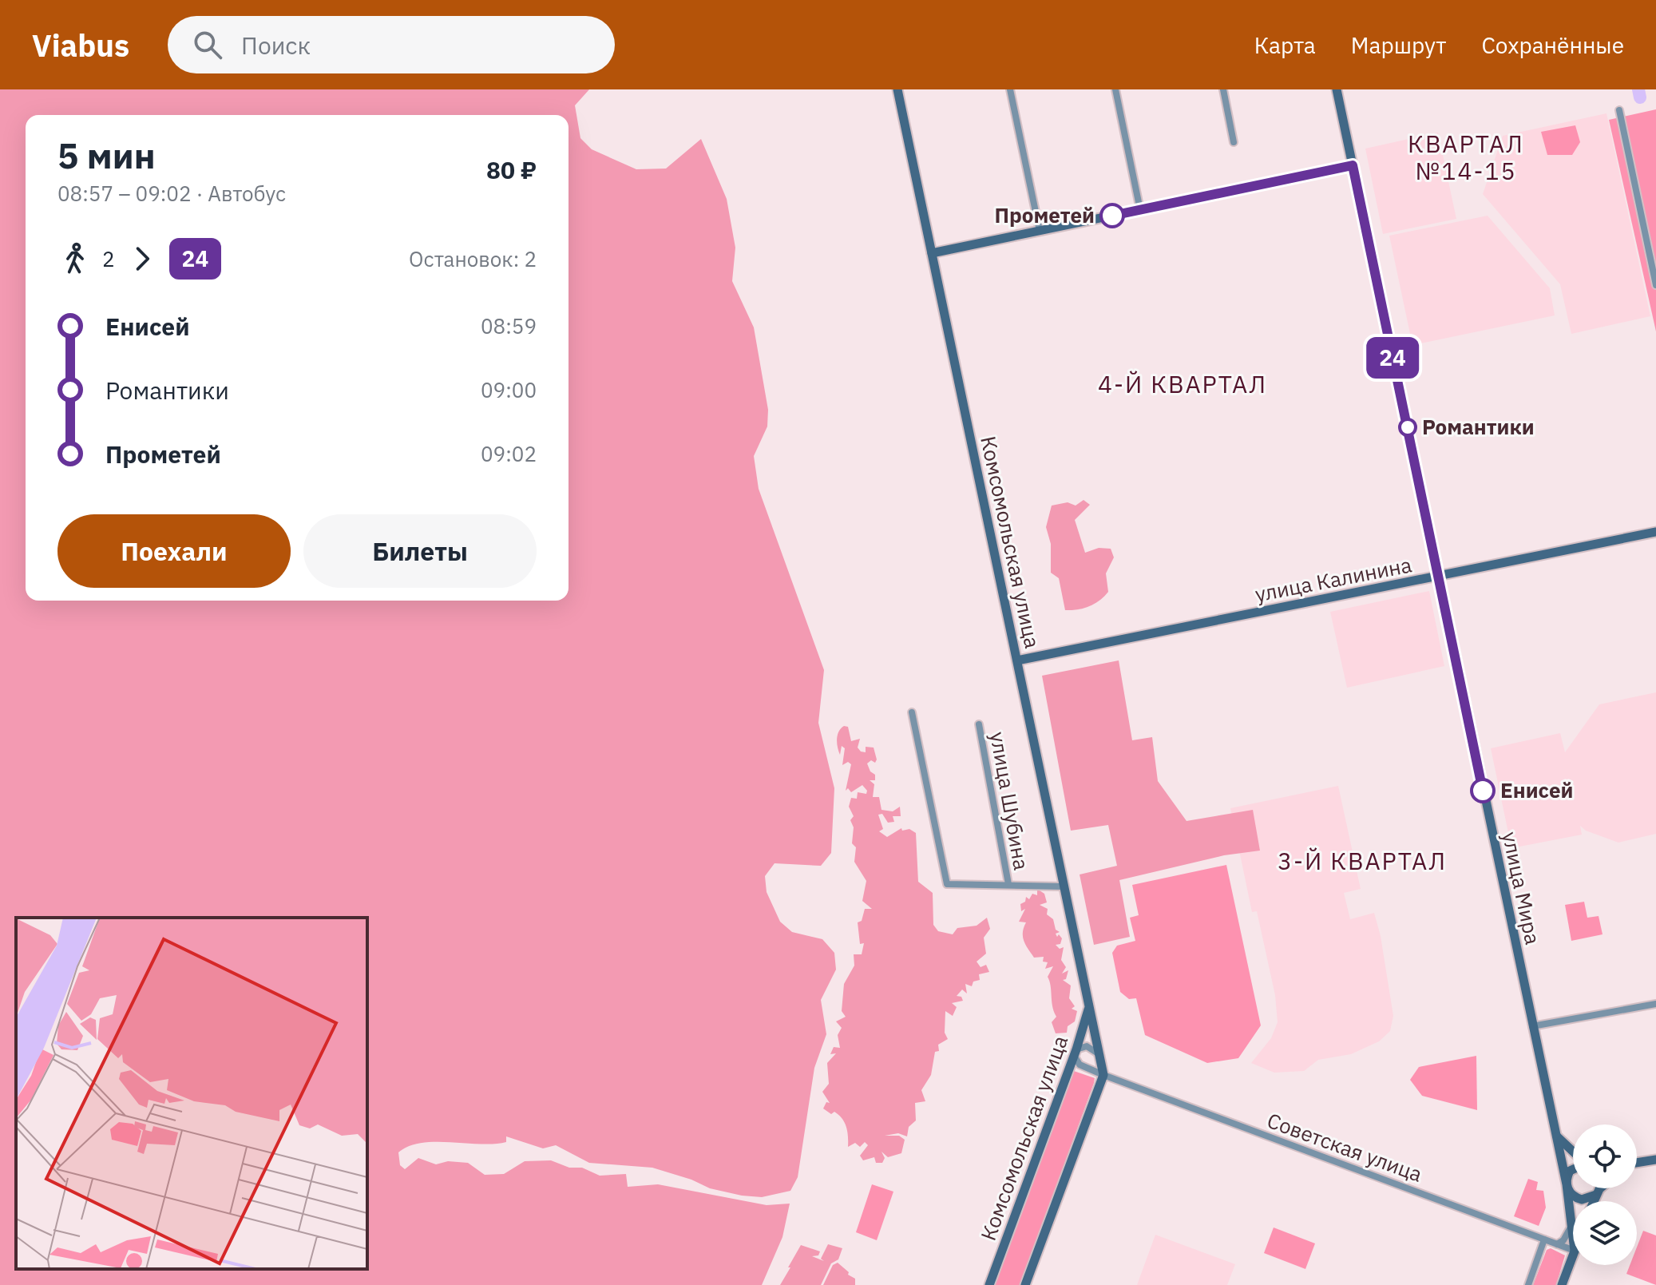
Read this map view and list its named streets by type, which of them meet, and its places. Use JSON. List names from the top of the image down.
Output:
{
  "streets": {
    "street": [
      "Комсомольская улица",
      "улица Калинина",
      "улица Шубина",
      "улица Мира",
      "Советская улица"
    ]
  },
  "crossings": [
    ["Комсомольская улица", "улица Калинина"],
    ["Комсомольская улица", "Советская улица"],
    ["улица Калинина", "улица Мира"]
  ],
  "districts": ["КВАРТАЛ №14-15", "4-Й КВАРТАЛ", "3-Й КВАРТАЛ"],
  "places": ["Прометей", "Романтики", "Енисей"],
  "lines": ["bus line 24"],
  "page": {
    "header": "Viabus",
    "search": "Поиск",
    "nav": ["Карта", "Маршрут", "Сохранённые"],
    "on_map": "24",
    "heading": ["5 мин", "08:57 – 09:02 · Автобус", "80 ₽"],
    "legs": ["2", "24", "Остановок: 2"],
    "list": [
      {
        "name": "Енисей",
        "value": "08:59"
      },
      {
        "name": "Романтики",
        "value": "09:00"
      },
      {
        "name": "Прометей",
        "value": "09:02"
      }
    ],
    "buttons": ["Поехали", "Билеты"]
  }
}
